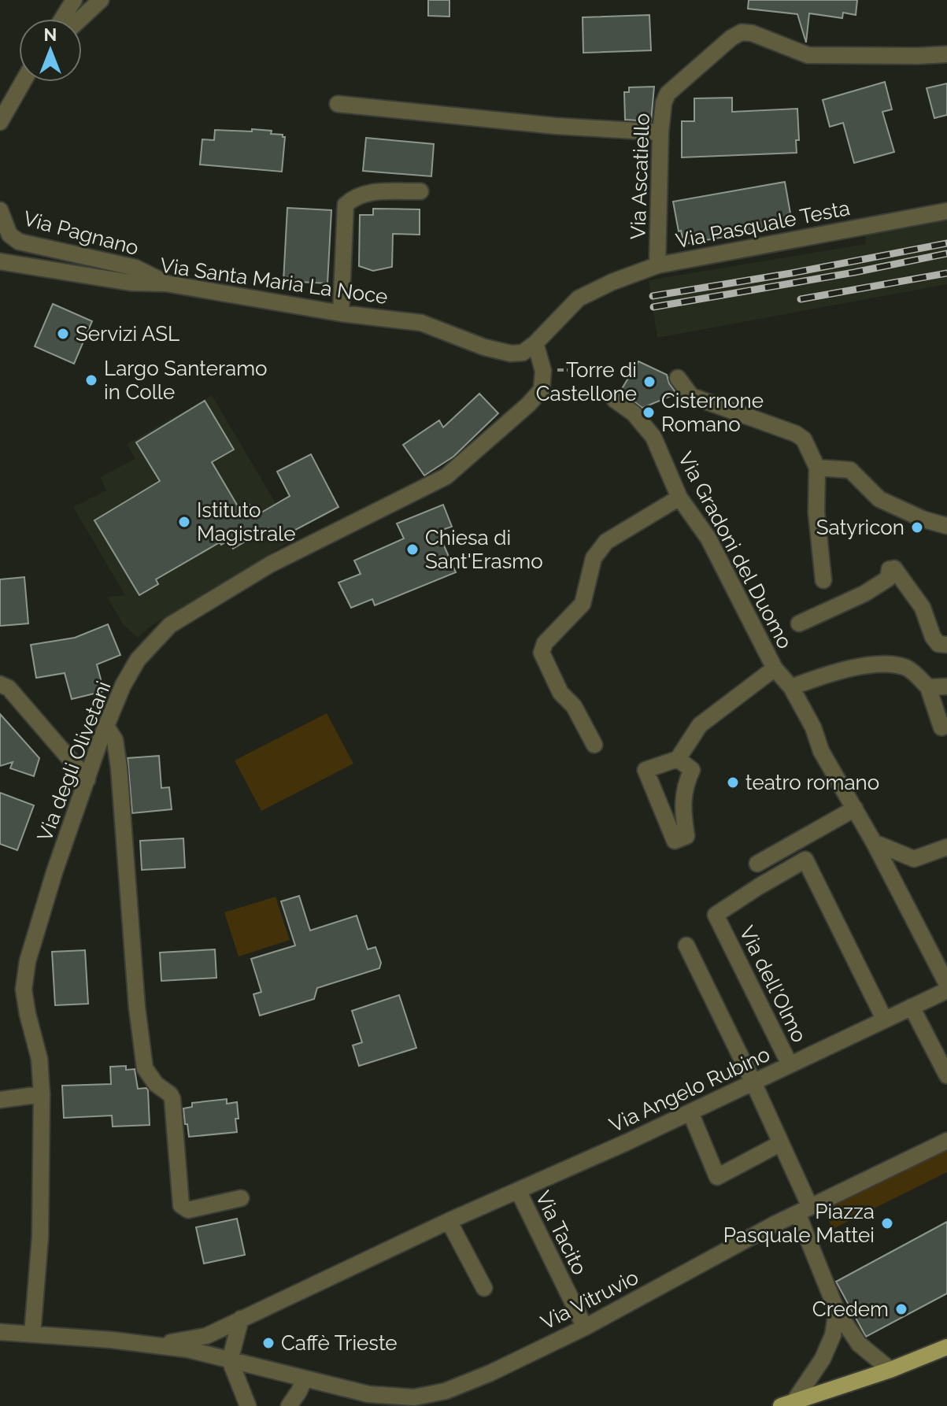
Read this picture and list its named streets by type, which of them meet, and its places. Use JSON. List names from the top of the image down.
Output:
{
  "streets": {
    "street": [
      "Via Ascatiello",
      "Via Pasquale Testa",
      "Via Pagnano",
      "Via Santa Maria La Noce",
      "Via Gradoni del Duomo",
      "Via degli Olivetani",
      "Via dell'Olmo",
      "Via Angelo Rubino",
      "Via Tacito",
      "Via Vitruvio"
    ]
  },
  "crossings": [
    ["Via Ascatiello", "Via Pasquale Testa"],
    ["Via Pasquale Testa", "Via Santa Maria La Noce"],
    ["Via Pasquale Testa", "Via degli Olivetani"],
    ["Via Pagnano", "Via Santa Maria La Noce"],
    ["Via Santa Maria La Noce", "Via degli Olivetani"],
    ["Via dell'Olmo", "Via Angelo Rubino"],
    ["Via Angelo Rubino", "Via Tacito"],
    ["Via Angelo Rubino", "Via Vitruvio"],
    ["Via Tacito", "Via Vitruvio"]
  ],
  "places": [
    "Servizi ASL",
    "Largo Santeramo in Colle",
    "Torre di Castellone",
    "Cisternone Romano",
    "Istituto Magistrale",
    "Satyricon",
    "Chiesa di Sant'Erasmo",
    "teatro romano",
    "Piazza Pasquale Mattei",
    "Credem",
    "Caffè Trieste"
  ],
  "north": "top"
}
